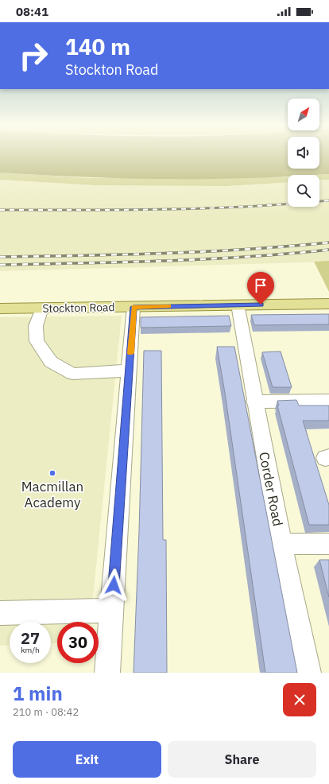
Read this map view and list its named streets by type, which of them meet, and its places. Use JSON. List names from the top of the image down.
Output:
{
  "streets": {
    "main road": ["Stockton Road"],
    "street": ["Corder Road"]
  },
  "crossings": [
    ["Stockton Road", "Corder Road"]
  ],
  "places": ["Macmillan Academy"],
  "north": "top right",
  "page": {
    "status": "08:41",
    "turn": ["140 m", "Stockton Road"],
    "speed": "27 km/h",
    "limit": "30",
    "heading": ["1 min", "210 m · 08:42"],
    "buttons": ["Exit", "Share"]
  }
}
